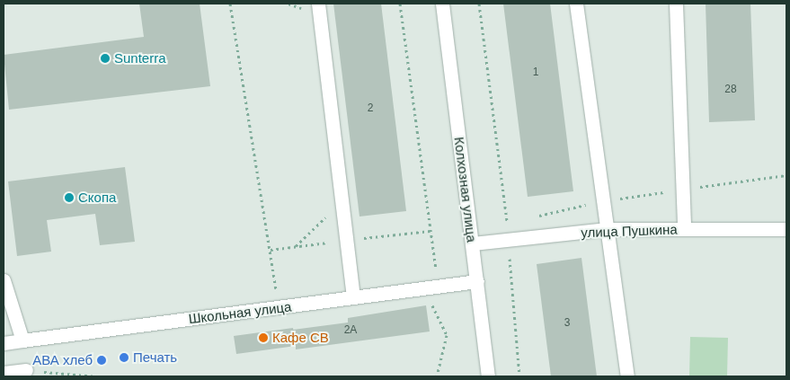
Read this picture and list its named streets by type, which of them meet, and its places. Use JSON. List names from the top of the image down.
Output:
{
  "streets": {
    "street": ["Колхозная улица", "улица Пушкина", "Школьная улица"]
  },
  "crossings": [
    ["Колхозная улица", "улица Пушкина"],
    ["Колхозная улица", "Школьная улица"]
  ],
  "places": [
    "Sunterra",
    "Скопа",
    "Кафе СВ",
    "Печать",
    "АВА хлеб"
  ],
  "house_numbers": [
    "1",
    "28",
    "2",
    "3",
    "2А"
  ]
}
